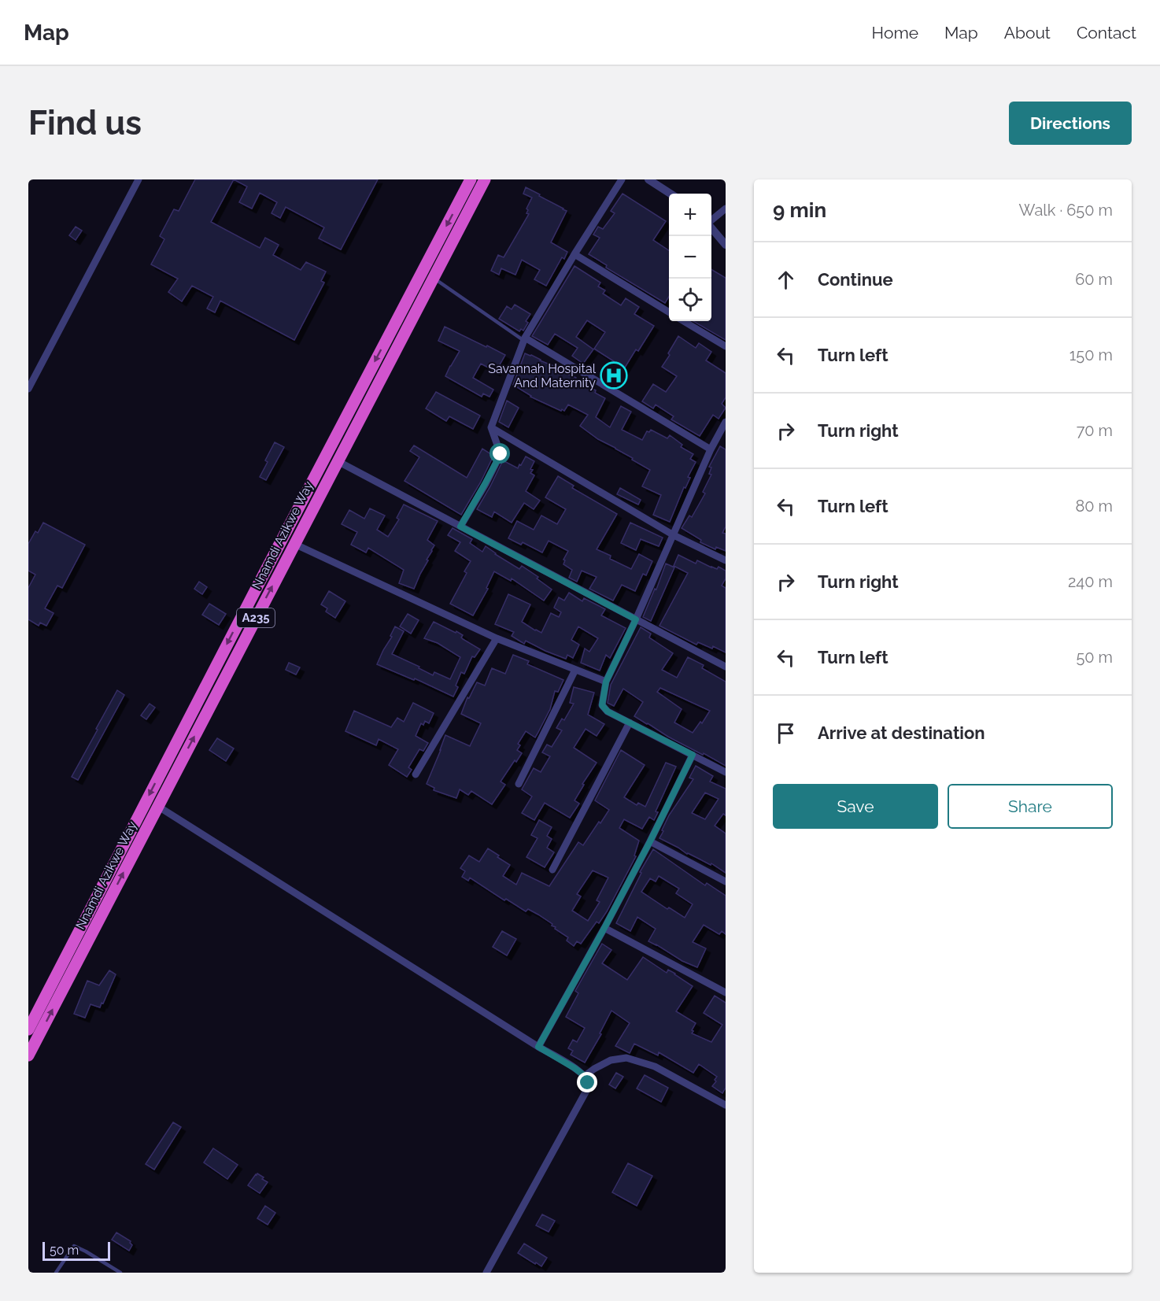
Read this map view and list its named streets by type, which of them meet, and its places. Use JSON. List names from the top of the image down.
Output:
{
  "streets": {
    "highway": ["Nnamdi Azikwe Way", "A235"]
  },
  "places": {
    "hospital": ["Savannah Hospital And Maternity"]
  },
  "scale_bar": "50 m",
  "page": {
    "header": "Map",
    "nav": [
      "Home",
      "Map",
      "About",
      "Contact"
    ],
    "buttons": [
      "Directions",
      ["Save", "Share"]
    ],
    "title": "Find us",
    "heading": ["9 min", "Walk · 650 m"],
    "map_buttons": ["+", "−"],
    "list": [
      ["Continue", "60 m"],
      ["Turn left", "150 m"],
      ["Turn right", "70 m"],
      ["Turn left", "80 m"],
      ["Turn right", "240 m"],
      ["Turn left", "50 m"],
      "Arrive at destination"
    ],
    "scale": "50 m"
  }
}
